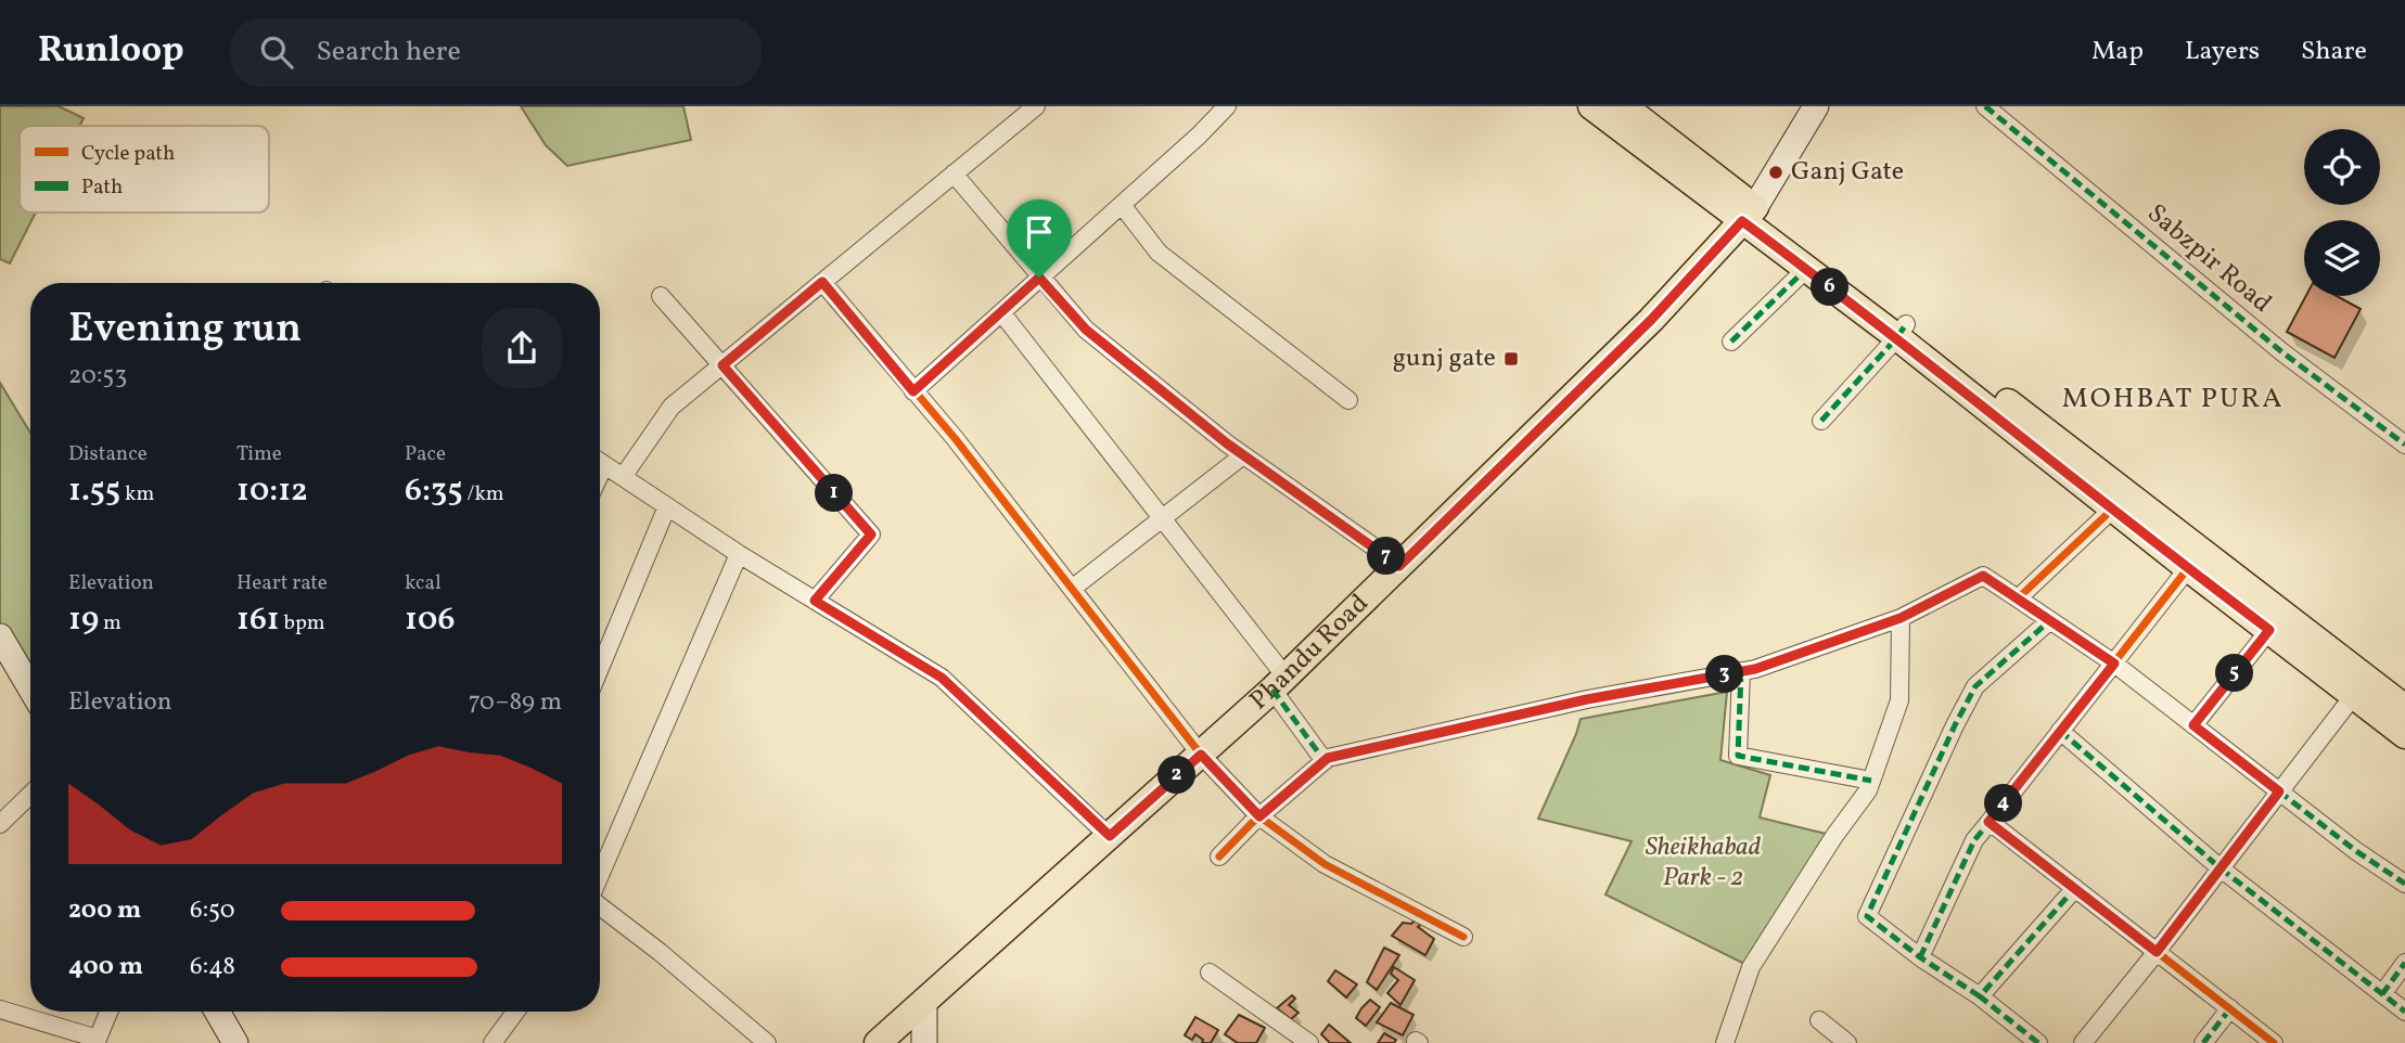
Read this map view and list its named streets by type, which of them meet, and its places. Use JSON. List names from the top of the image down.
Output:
{
  "streets": {
    "main road": ["Phandu Road"],
    "street": ["Sabzpir Road"]
  },
  "districts": ["MOHBAT PURA"],
  "parks": ["Sheikhabad Park - 2"],
  "places": {
    "other": ["Ganj Gate"],
    "transit": ["gunj gate"]
  },
  "legend": ["Cycle path", "Path"],
  "page": {
    "header": "Runloop",
    "search": "Search here",
    "nav": ["Map", "Layers", "Share"],
    "pins": [
      "6",
      "1",
      "7",
      "5",
      "3",
      "2",
      "4"
    ],
    "heading": ["Evening run", "20:53"],
    "stats": [
      ["Distance", "1.55 km"],
      ["Time", "10:12"],
      ["Pace", "6:35 /km"],
      ["Elevation", "19 m"],
      ["Heart rate", "161 bpm"],
      ["kcal", "106"]
    ],
    "chart": ["Elevation", "70–89 m"],
    "list": [
      {
        "name": "200 m",
        "note": "6:50"
      },
      {
        "name": "400 m",
        "note": "6:48"
      }
    ]
  }
}
